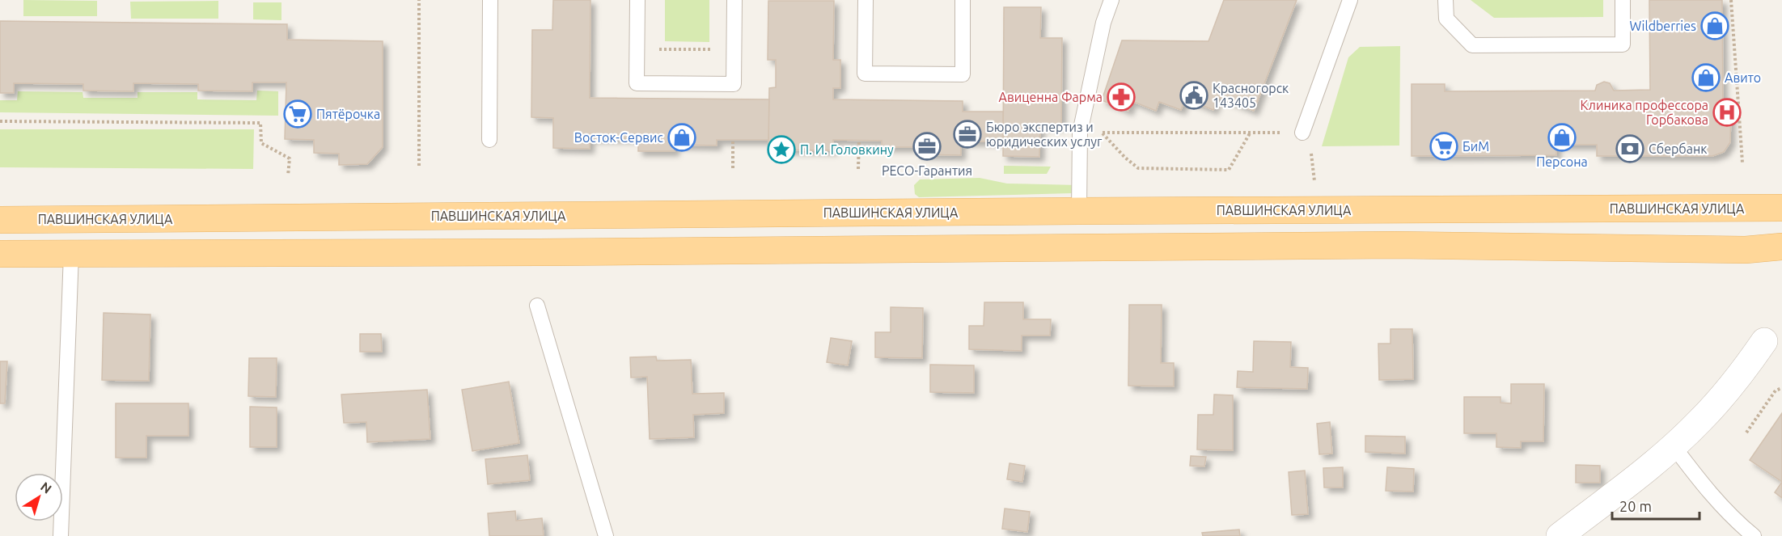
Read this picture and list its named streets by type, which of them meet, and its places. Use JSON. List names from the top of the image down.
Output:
{
  "streets": {
    "main road": ["ПАВШИНСКАЯ УЛИЦА"]
  },
  "places": {
    "shop": [
      "Wildberries",
      "Авито",
      "Восток-Сервис",
      "Персона"
    ],
    "public building": ["Красногорск 143405"],
    "pharmacy": ["Авиценна Фарма"],
    "hospital": ["Клиника профессора Горбакова"],
    "supermarket": ["Пятёрочка", "БиМ"],
    "office": ["Бюро экспертиз и юридических услуг", "РЕСО-Гарантия"],
    "bank": ["Сбербанк"],
    "place": ["П. И. Головкину"]
  },
  "scale_bar": "20 m",
  "north": "top right"
}
